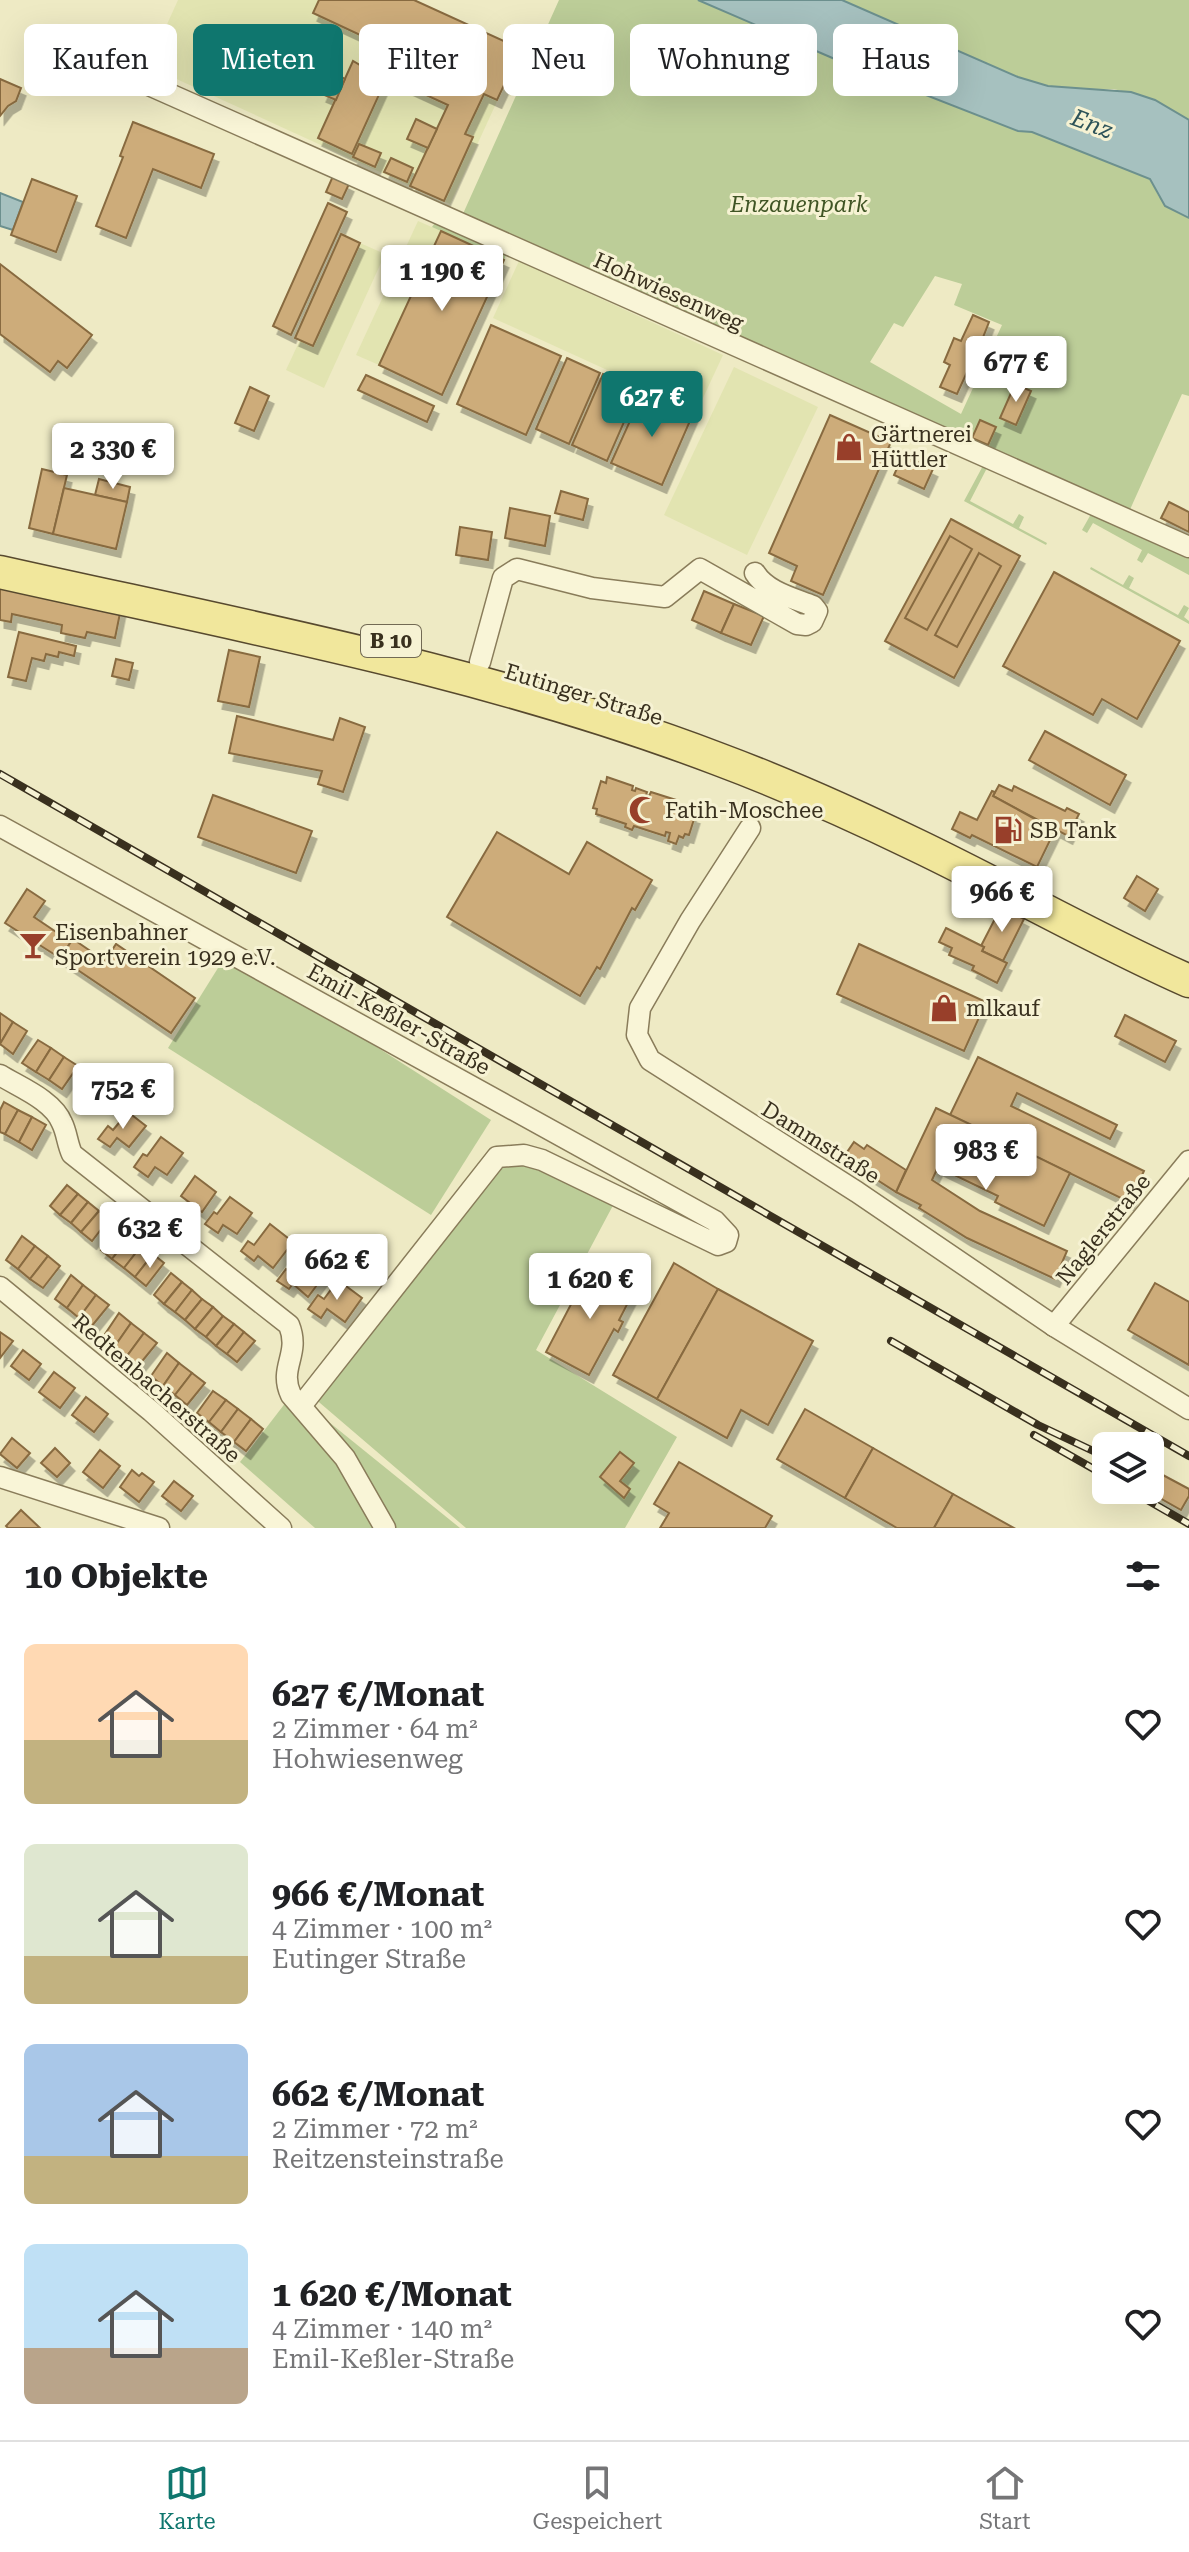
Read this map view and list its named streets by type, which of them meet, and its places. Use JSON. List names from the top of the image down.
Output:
{
  "streets": {
    "main road": ["B 10", "Eutinger Straße"],
    "street": [
      "Hohwiesenweg",
      "Emil-Keßler-Straße",
      "Dammstraße",
      "Naglerstraße",
      "Redtenbacherstraße"
    ]
  },
  "crossings": [
    ["Dammstraße", "Naglerstraße"]
  ],
  "water": ["Enz"],
  "parks": ["Enzauenpark"],
  "places": {
    "shop": ["Gärtnerei Hüttler", "mlkauf"],
    "mosque": ["Fatih-Moschee"],
    "fuel station": ["SB Tank"],
    "bar": ["Eisenbahner Sportverein 1929 e.V."]
  },
  "page": {
    "chip": [
      "Kaufen",
      "Mieten",
      "Filter",
      "Neu",
      "Wohnung",
      "Haus"
    ],
    "price": [
      "1 190 €",
      "677 €",
      "627 €",
      "2 330 €",
      "966 €",
      "752 €",
      "983 €",
      "632 €",
      "662 €",
      "1 620 €"
    ],
    "heading": "10 Objekte",
    "list": [
      {
        "name": "627 €/Monat",
        "note": "2 Zimmer · 64 m² · Hohwiesenweg"
      },
      {
        "name": "966 €/Monat",
        "note": "4 Zimmer · 100 m² · Eutinger Straße"
      },
      {
        "name": "662 €/Monat",
        "note": "2 Zimmer · 72 m² · Reitzensteinstraße"
      },
      {
        "name": "1 620 €/Monat",
        "note": "4 Zimmer · 140 m² · Emil-Keßler-Straße"
      }
    ],
    "tabs": ["Karte", "Gespeichert", "Start"]
  }
}
